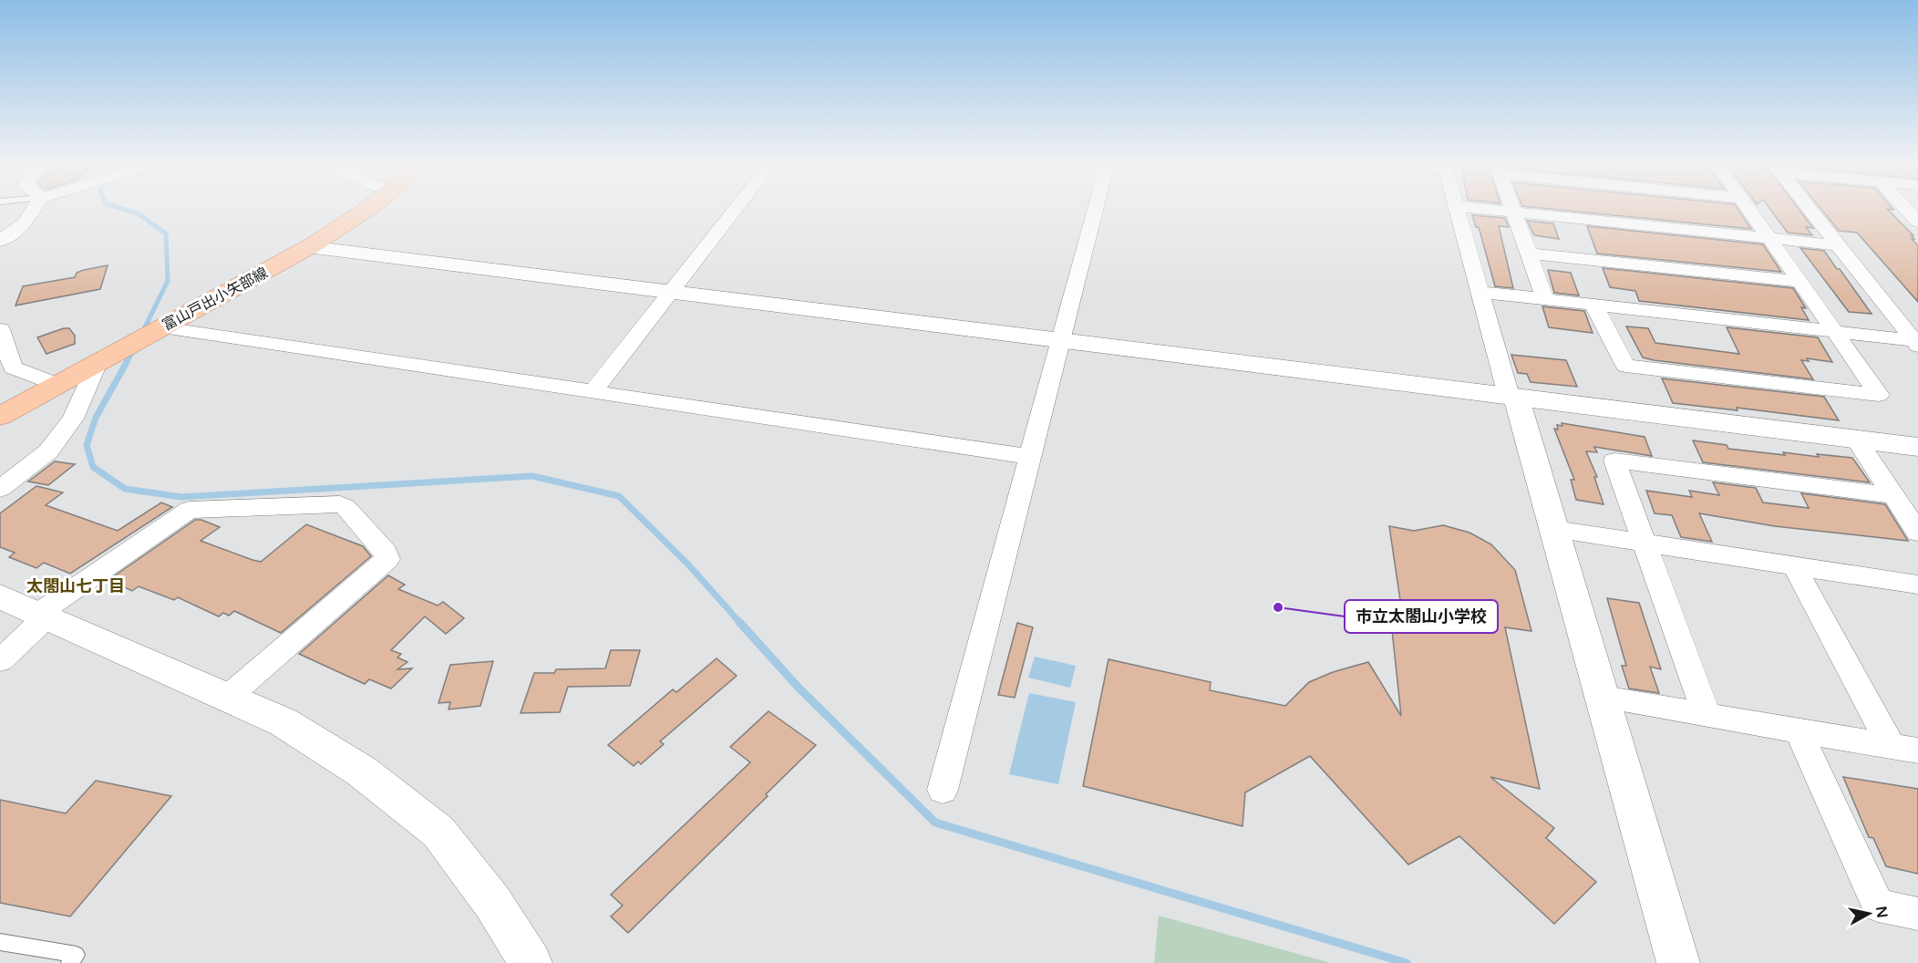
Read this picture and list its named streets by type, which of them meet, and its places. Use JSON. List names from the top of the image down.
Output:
{
  "streets": {
    "main road": ["富山戸出小矢部線"]
  },
  "districts": ["太閤山七丁目"],
  "places": ["市立太閤山小学校"],
  "north": "right"
}
